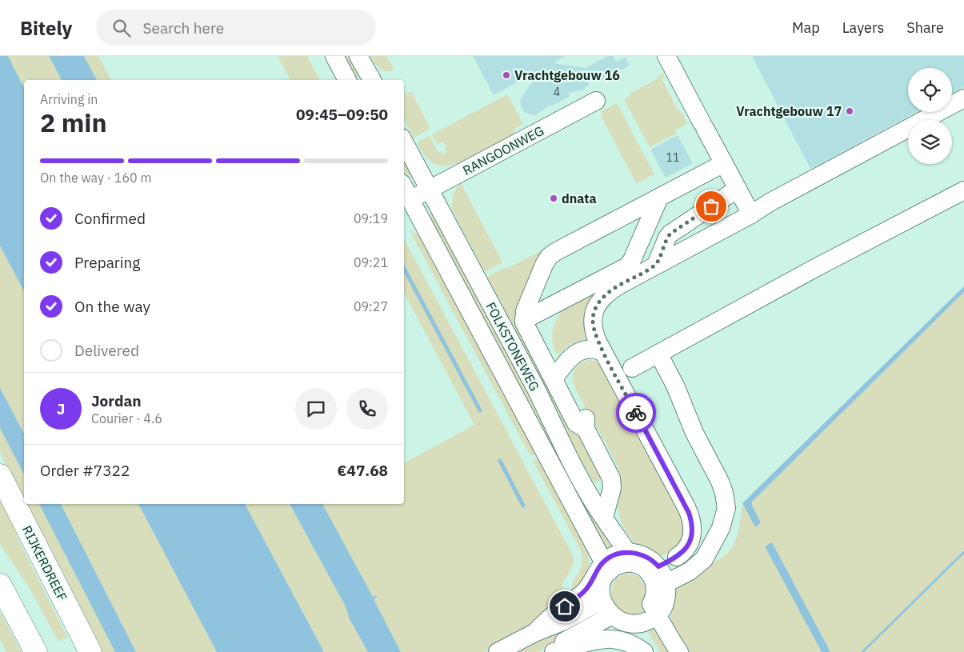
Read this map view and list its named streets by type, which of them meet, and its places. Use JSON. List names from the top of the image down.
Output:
{
  "streets": {
    "highway": ["RIJKERDREEF"],
    "street": ["RANGOONWEG", "FOLKSTONEWEG"]
  },
  "crossings": [
    ["RANGOONWEG", "FOLKSTONEWEG"]
  ],
  "places": ["Vrachtgebouw 16", "Vrachtgebouw 17", "dnata"],
  "house_numbers": ["4", "11"],
  "page": {
    "header": "Bitely",
    "search": "Search here",
    "nav": ["Map", "Layers", "Share"],
    "heading": ["2 min", "Arriving in", "09:45–09:50"],
    "panel": [
      "Jordan",
      "Courier · 4.6",
      "Order #7322",
      "€47.68"
    ],
    "bar": "On the way · 160 m",
    "list": [
      ["Confirmed", "09:19"],
      ["Preparing", "09:21"],
      ["On the way", "09:27"],
      "Delivered"
    ],
    "round": "J"
  }
}
